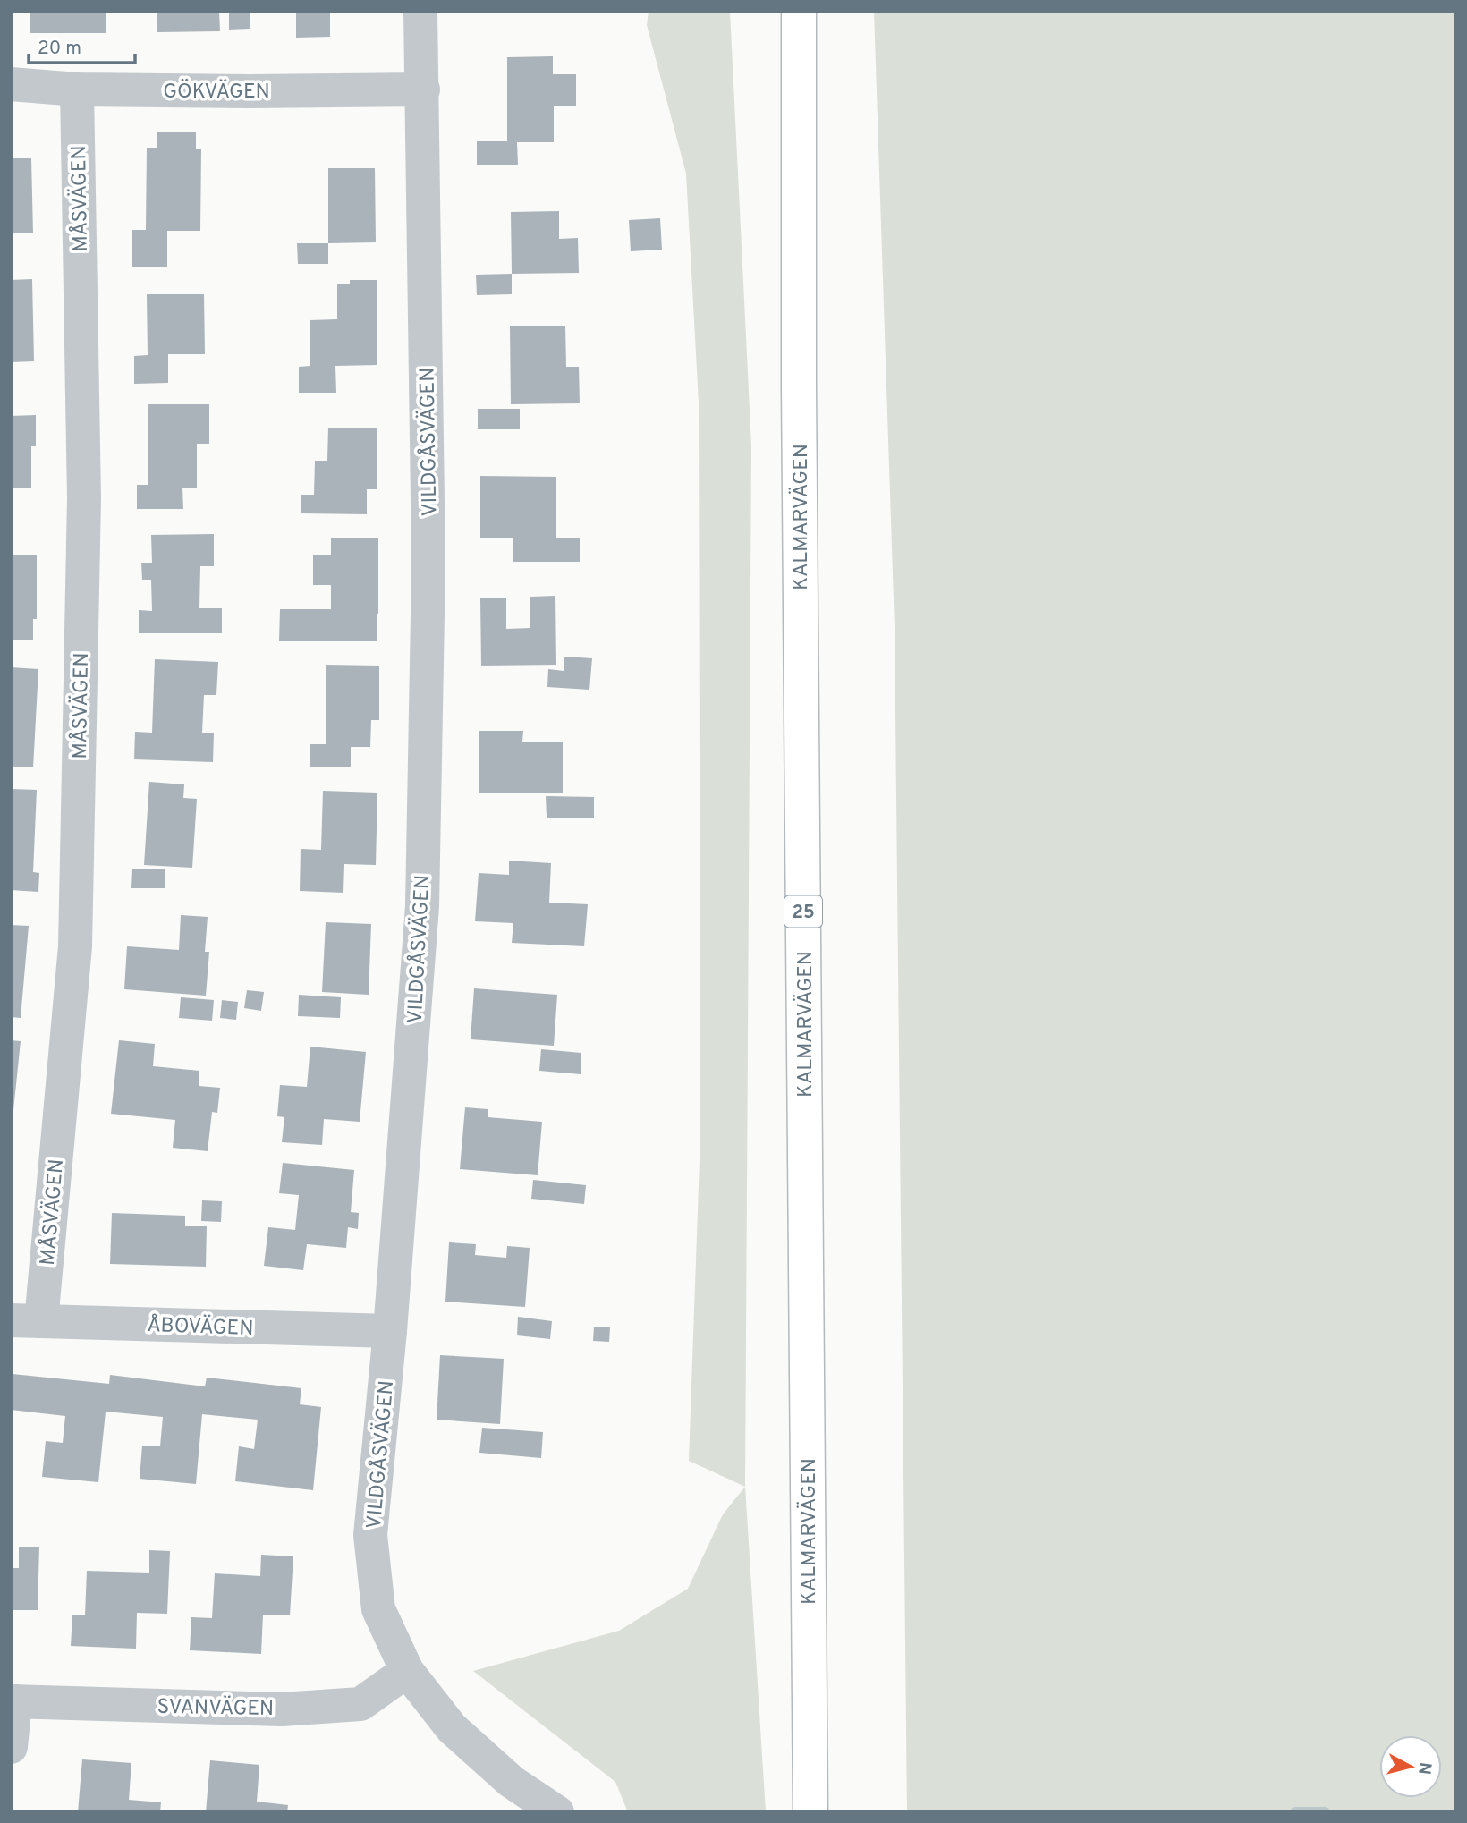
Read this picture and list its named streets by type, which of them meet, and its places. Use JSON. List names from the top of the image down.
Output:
{
  "streets": {
    "highway": ["KALMARVÄGEN", "25"],
    "street": [
      "GÖKVÄGEN",
      "MÅSVÄGEN",
      "VILDGÅSVÄGEN",
      "ÅBOVÄGEN",
      "SVANVÄGEN"
    ]
  },
  "crossings": [
    ["GÖKVÄGEN", "MÅSVÄGEN"],
    ["GÖKVÄGEN", "VILDGÅSVÄGEN"],
    ["MÅSVÄGEN", "ÅBOVÄGEN"],
    ["VILDGÅSVÄGEN", "ÅBOVÄGEN"],
    ["VILDGÅSVÄGEN", "SVANVÄGEN"]
  ],
  "scale_bar": "20 m",
  "north": "right"
}
